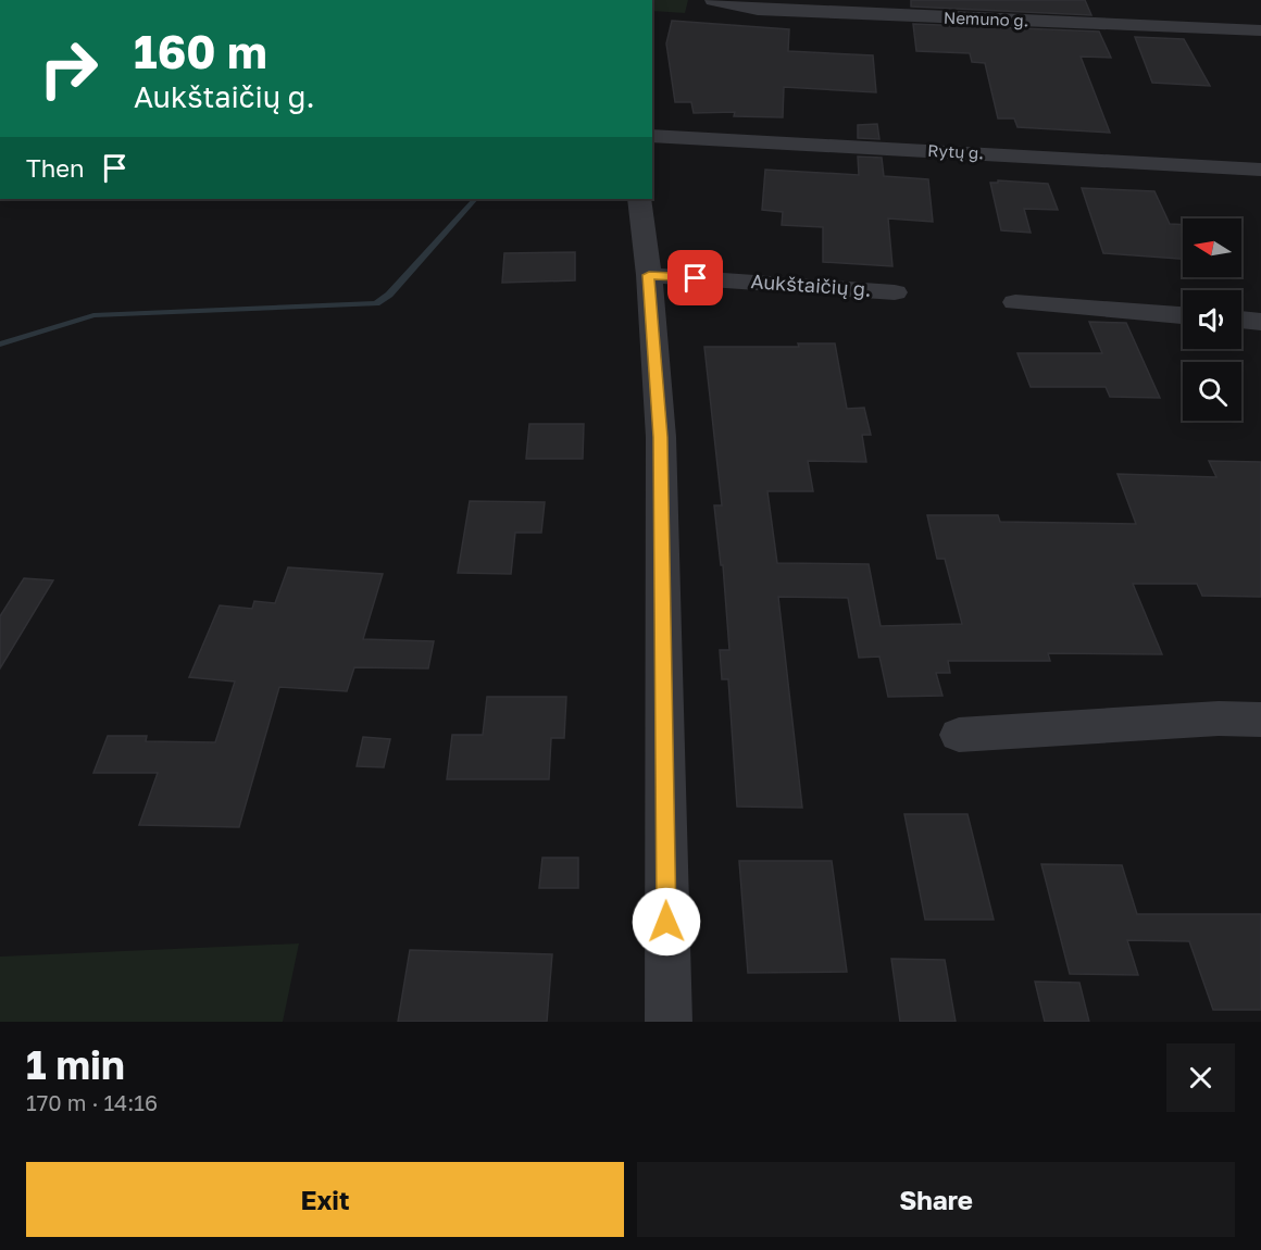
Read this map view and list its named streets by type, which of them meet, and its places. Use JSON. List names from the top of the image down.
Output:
{
  "streets": {
    "street": ["Nemuno g.", "Rytų g.", "Aukštaičių g."]
  },
  "north": "left",
  "page": {
    "turn": ["160 m", "Aukštaičių g."],
    "then": "Then",
    "heading": ["1 min", "170 m · 14:16"],
    "buttons": ["Exit", "Share"]
  }
}
